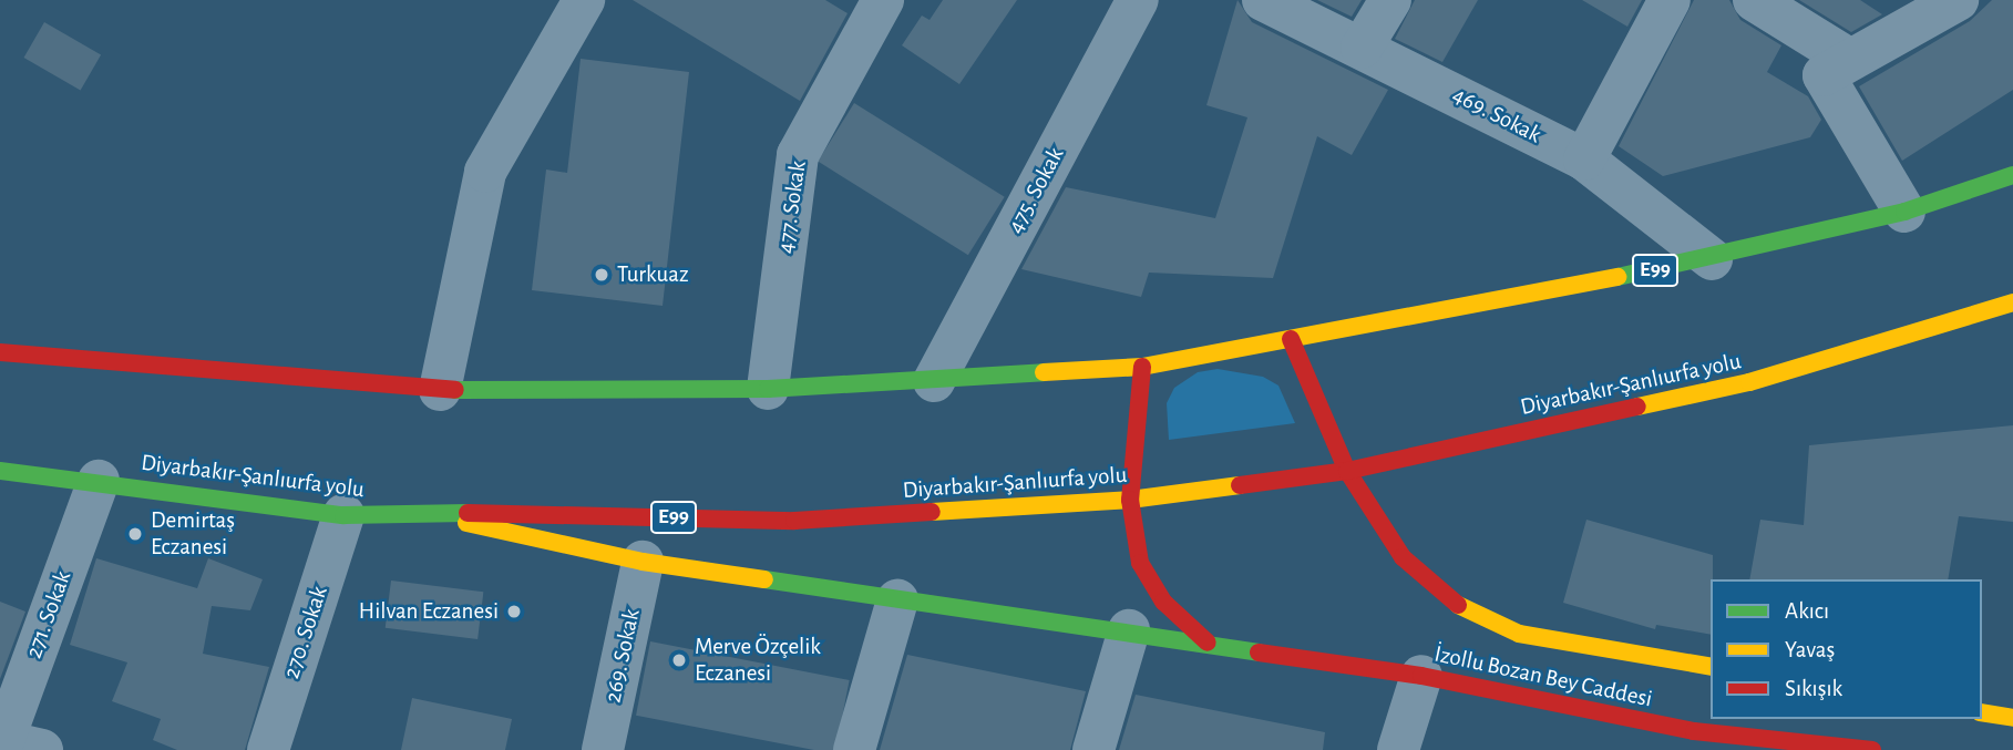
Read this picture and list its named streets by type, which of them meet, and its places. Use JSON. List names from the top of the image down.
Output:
{
  "streets": {
    "main road": ["E99", "Diyarbakır-Şanlıurfa yolu", "İzollu Bozan Bey Caddesi"],
    "street": [
      "469. Sokak",
      "475. Sokak",
      "477. Sokak",
      "271. Sokak",
      "270. Sokak",
      "269. Sokak"
    ]
  },
  "crossings": [
    ["469. Sokak", "E99"],
    ["475. Sokak", "E99"],
    ["477. Sokak", "E99"],
    ["E99", "İzollu Bozan Bey Caddesi"],
    ["Diyarbakır-Şanlıurfa yolu", "271. Sokak"],
    ["Diyarbakır-Şanlıurfa yolu", "270. Sokak"],
    ["Diyarbakır-Şanlıurfa yolu", "İzollu Bozan Bey Caddesi"],
    ["269. Sokak", "İzollu Bozan Bey Caddesi"]
  ],
  "places": [
    "Turkuaz",
    "Demirtaş Eczanesi",
    "Hilvan Eczanesi",
    "Merve Özçelik Eczanesi"
  ],
  "legend": ["Akıcı", "Yavaş", "Sıkışık"]
}
